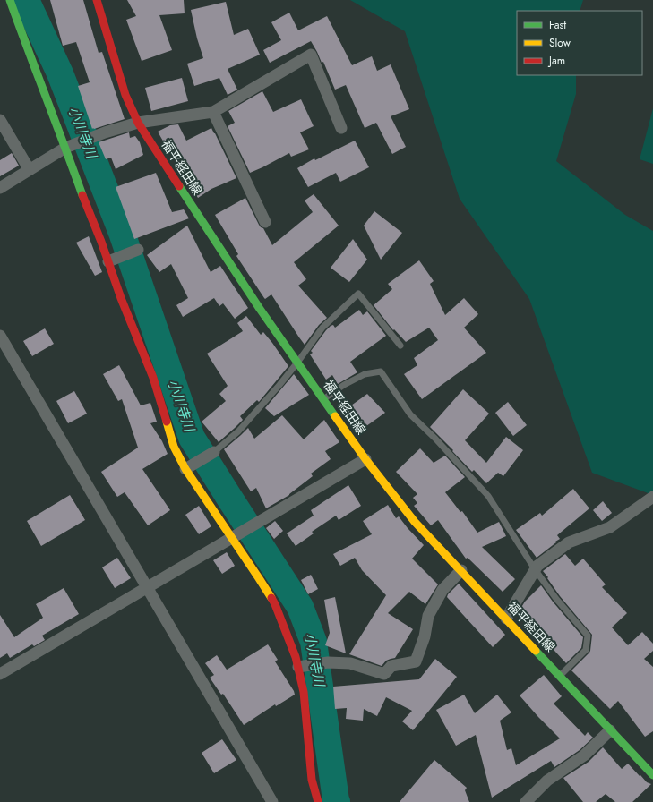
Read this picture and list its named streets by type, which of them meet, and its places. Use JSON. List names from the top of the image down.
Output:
{
  "streets": {
    "main road": ["福平経田線"]
  },
  "water": ["小川寺川"],
  "legend": ["Fast", "Slow", "Jam"]
}
